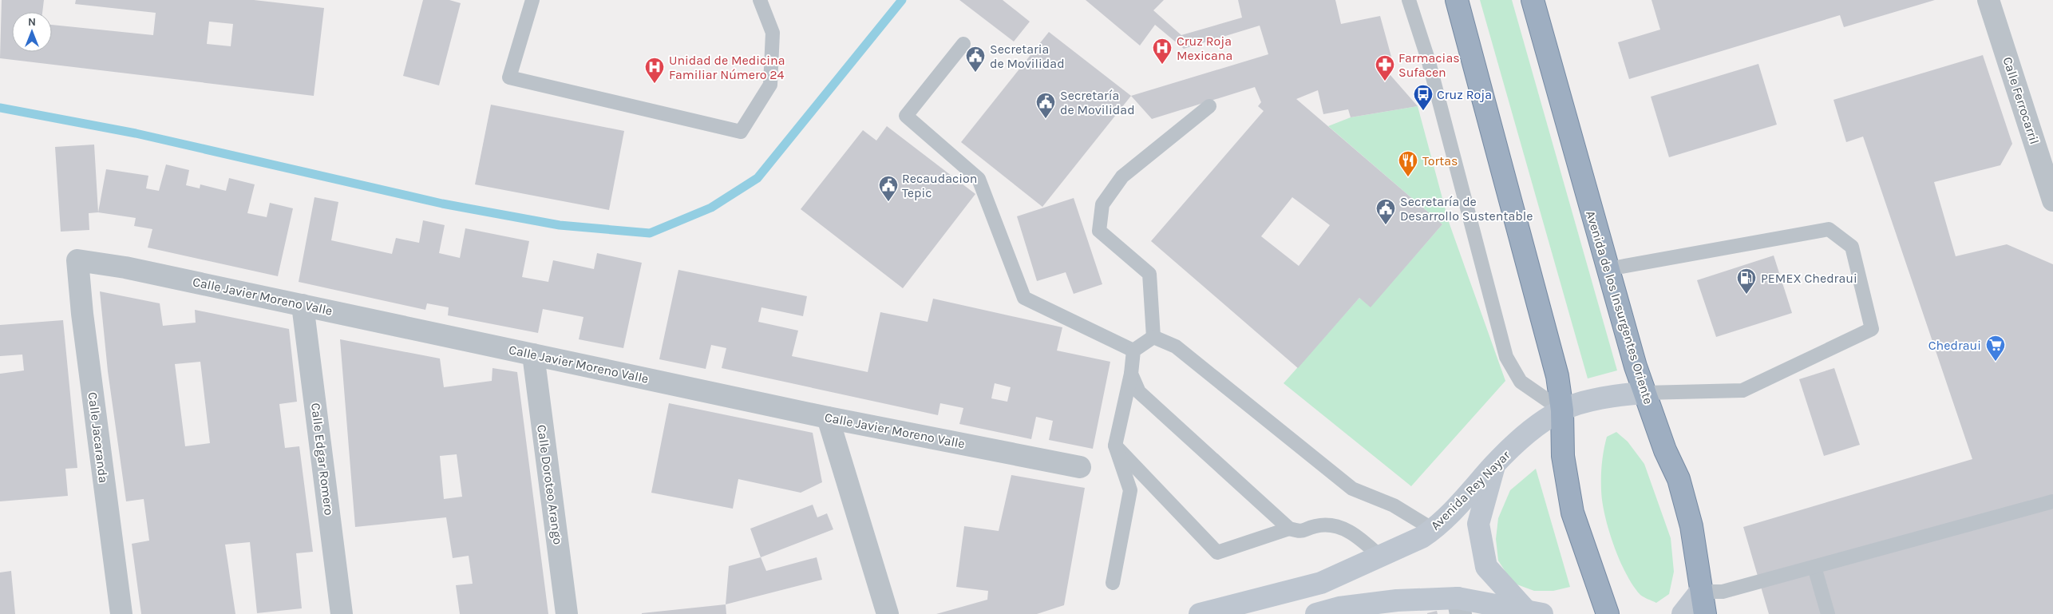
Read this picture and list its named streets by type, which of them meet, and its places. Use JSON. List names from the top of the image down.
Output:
{
  "streets": {
    "highway": ["Avenida de los Insurgentes Oriente"],
    "main road": ["Avenida Rey Nayar"],
    "street": [
      "Calle Ferrocarril",
      "Calle Javier Moreno Valle",
      "Calle Jacaranda",
      "Calle Edgar Romero",
      "Calle Doroteo Arango"
    ]
  },
  "crossings": [
    ["Calle Javier Moreno Valle", "Calle Jacaranda"],
    ["Calle Javier Moreno Valle", "Calle Edgar Romero"],
    ["Calle Javier Moreno Valle", "Calle Doroteo Arango"],
    ["Avenida de los Insurgentes Oriente", "Avenida Rey Nayar"]
  ],
  "places": {
    "hospital": ["Cruz Roja Mexicana", "Unidad de Medicina Familiar Número 24"],
    "public building": [
      "Secretaria de Movilidad",
      "Secretaría de Movilidad",
      "Recaudacion Tepic",
      "Secretaría de Desarrollo Sustentable"
    ],
    "pharmacy": ["Farmacias Sufacen"],
    "bus stop": ["Cruz Roja"],
    "restaurant": ["Tortas"],
    "fuel station": ["PEMEX Chedraui"],
    "supermarket": ["Chedraui"]
  },
  "north": "top"
}
